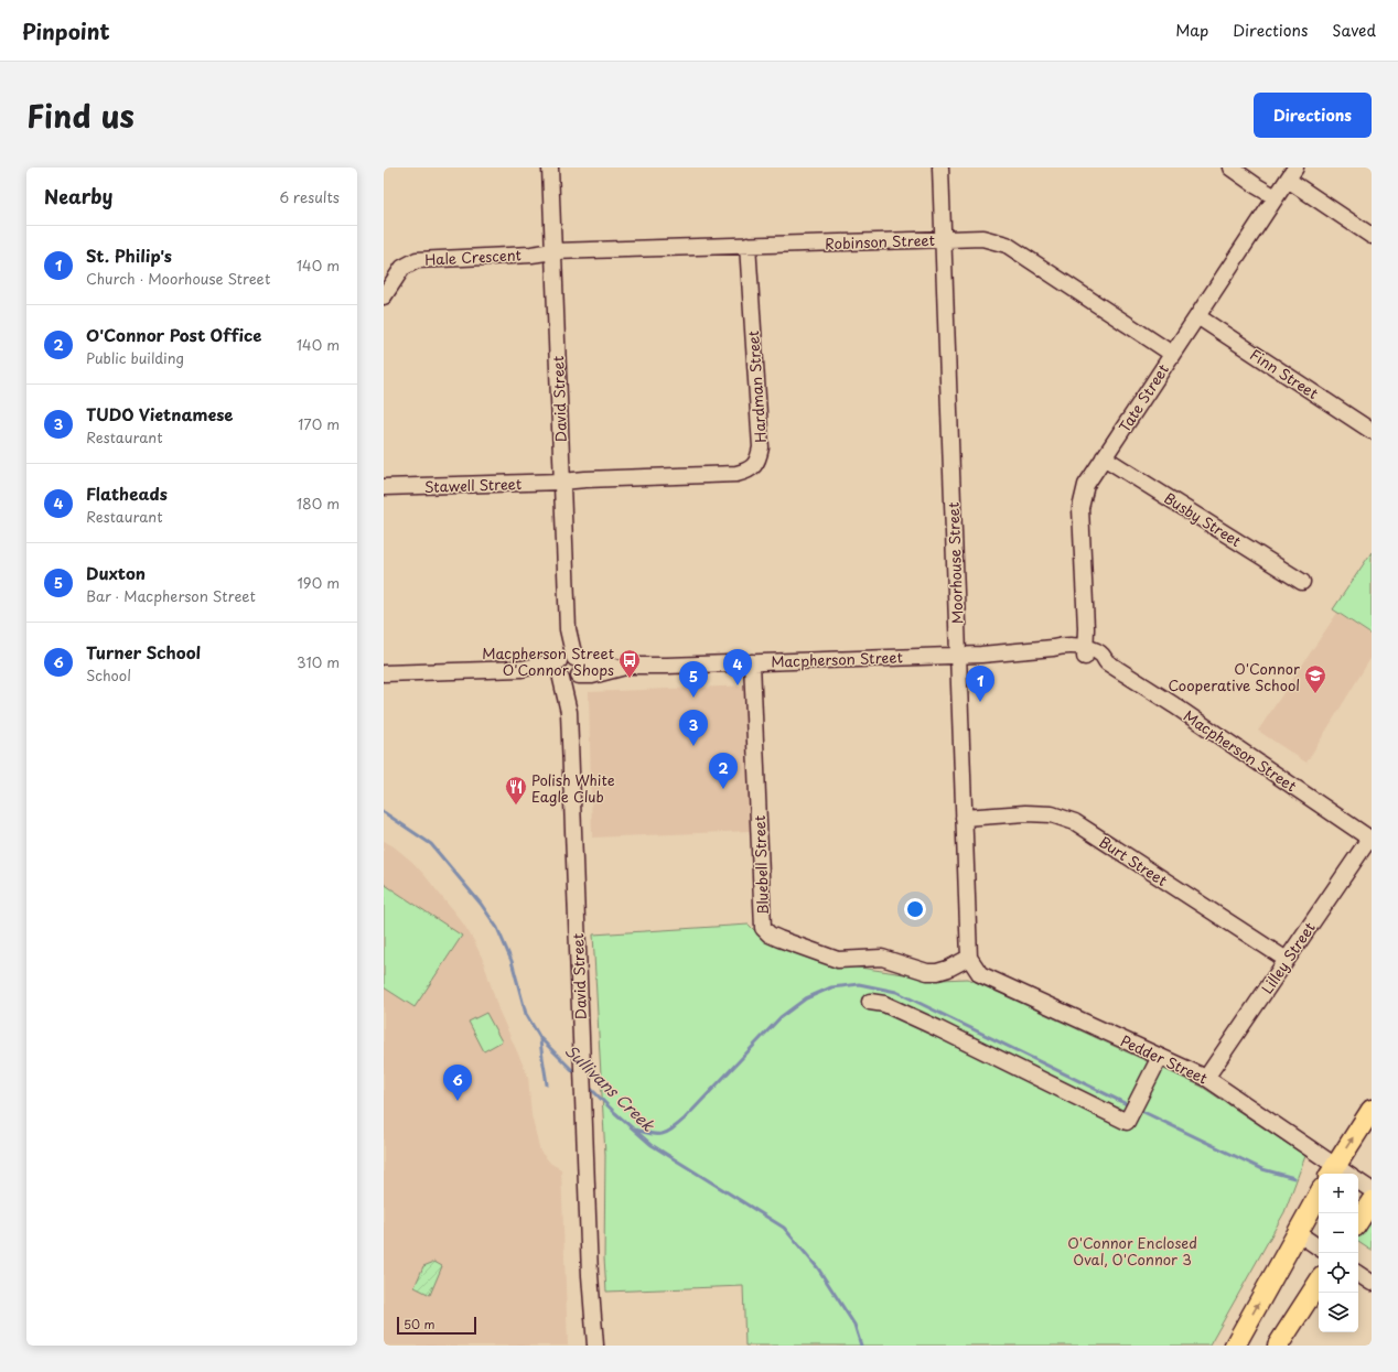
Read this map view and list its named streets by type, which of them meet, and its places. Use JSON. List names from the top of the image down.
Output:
{
  "streets": {
    "street": [
      "Robinson Street",
      "Hale Crescent",
      "Finn Street",
      "Hardman Street",
      "Tate Street",
      "David Street",
      "Stawell Street",
      "Busby Street",
      "Moorhouse Street",
      "Macpherson Street",
      "Burt Street",
      "Bluebell Street",
      "Lilley Street",
      "Pedder Street"
    ]
  },
  "crossings": [
    ["Robinson Street", "Hale Crescent"],
    ["Robinson Street", "Hardman Street"],
    ["Robinson Street", "Tate Street"],
    ["Robinson Street", "David Street"],
    ["Robinson Street", "Moorhouse Street"],
    ["Hale Crescent", "David Street"],
    ["Finn Street", "Tate Street"],
    ["Hardman Street", "David Street"],
    ["Hardman Street", "Stawell Street"],
    ["Tate Street", "Busby Street"],
    ["Tate Street", "Macpherson Street"],
    ["David Street", "Stawell Street"],
    ["David Street", "Macpherson Street"],
    ["Moorhouse Street", "Macpherson Street"],
    ["Moorhouse Street", "Burt Street"],
    ["Moorhouse Street", "Bluebell Street"],
    ["Moorhouse Street", "Pedder Street"],
    ["Macpherson Street", "Bluebell Street"],
    ["Macpherson Street", "Lilley Street"],
    ["Burt Street", "Lilley Street"],
    ["Bluebell Street", "Pedder Street"],
    ["Lilley Street", "Pedder Street"]
  ],
  "water": ["Sullivans Creek"],
  "parks": ["O'Connor Enclosed Oval, O'Connor 3"],
  "places": {
    "bus stop": ["Macpherson Street O'Connor Shops"],
    "school or university": ["O'Connor Cooperative School"],
    "restaurant": ["Polish White Eagle Club"]
  },
  "scale_bar": "50 m",
  "page": {
    "header": "Pinpoint",
    "nav": ["Map", "Directions", "Saved"],
    "title": "Find us",
    "buttons": "Directions",
    "heading": ["Nearby", "6 results"],
    "list": [
      {
        "mark": "1",
        "name": "St. Philip's",
        "note": "Church · Moorhouse Street",
        "value": "140 m"
      },
      {
        "mark": "2",
        "name": "O'Connor Post Office",
        "note": "Public building",
        "value": "140 m"
      },
      {
        "mark": "3",
        "name": "TUDO Vietnamese",
        "note": "Restaurant",
        "value": "170 m"
      },
      {
        "mark": "4",
        "name": "Flatheads",
        "note": "Restaurant",
        "value": "180 m"
      },
      {
        "mark": "5",
        "name": "Duxton",
        "note": "Bar · Macpherson Street",
        "value": "190 m"
      },
      {
        "mark": "6",
        "name": "Turner School",
        "note": "School",
        "value": "310 m"
      }
    ],
    "pins": [
      "4",
      "5",
      "1",
      "3",
      "2",
      "6"
    ],
    "map_buttons": ["+", "−"],
    "scale": "50 m"
  }
}
